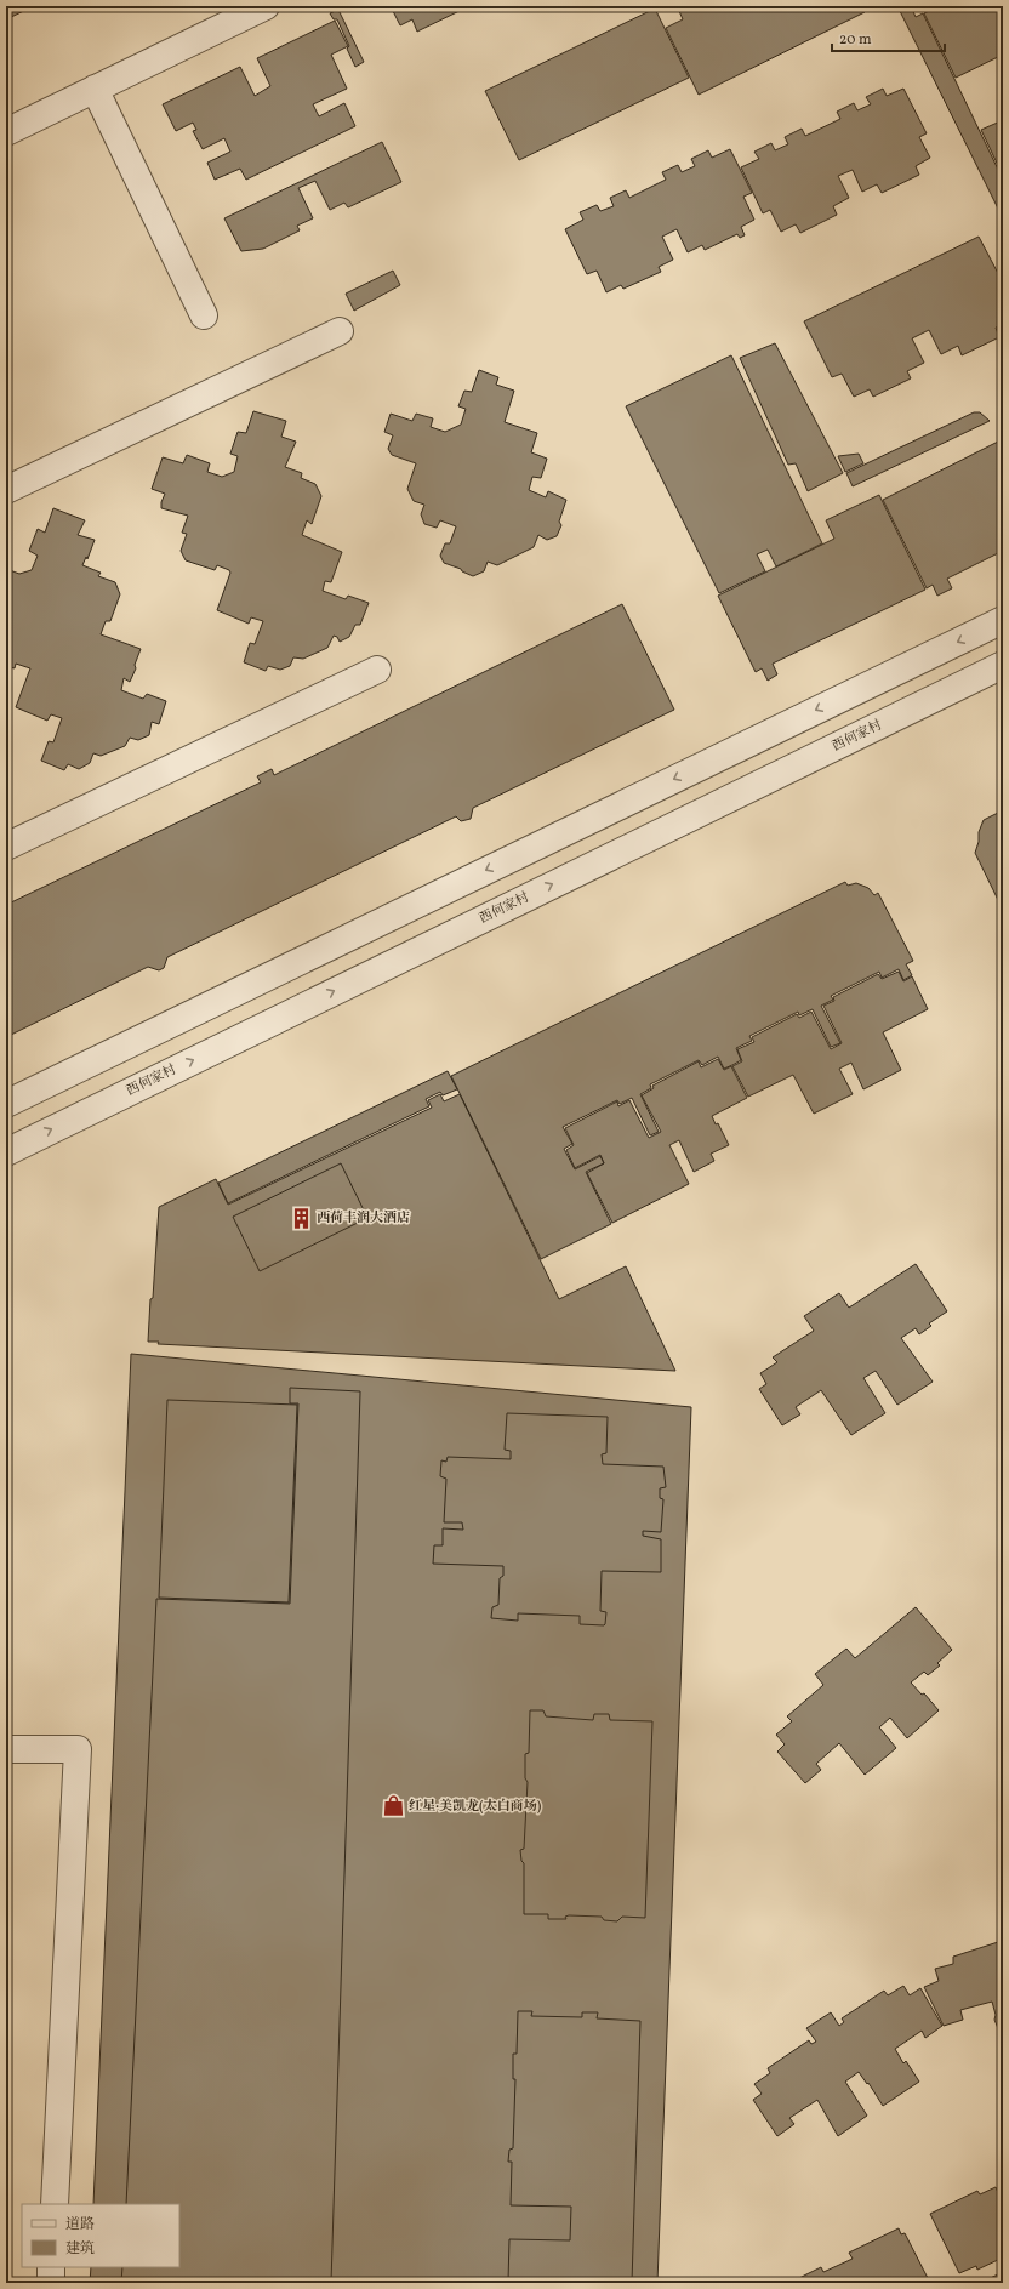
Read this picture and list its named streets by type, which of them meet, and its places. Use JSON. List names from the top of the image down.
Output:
{
  "streets": {
    "street": ["西何家村"]
  },
  "places": {
    "building": ["西荷丰润大酒店"],
    "shop": ["红星·美凯龙(太白商场)"]
  },
  "legend": ["道路", "建筑"],
  "scale_bar": "20 m"
}
